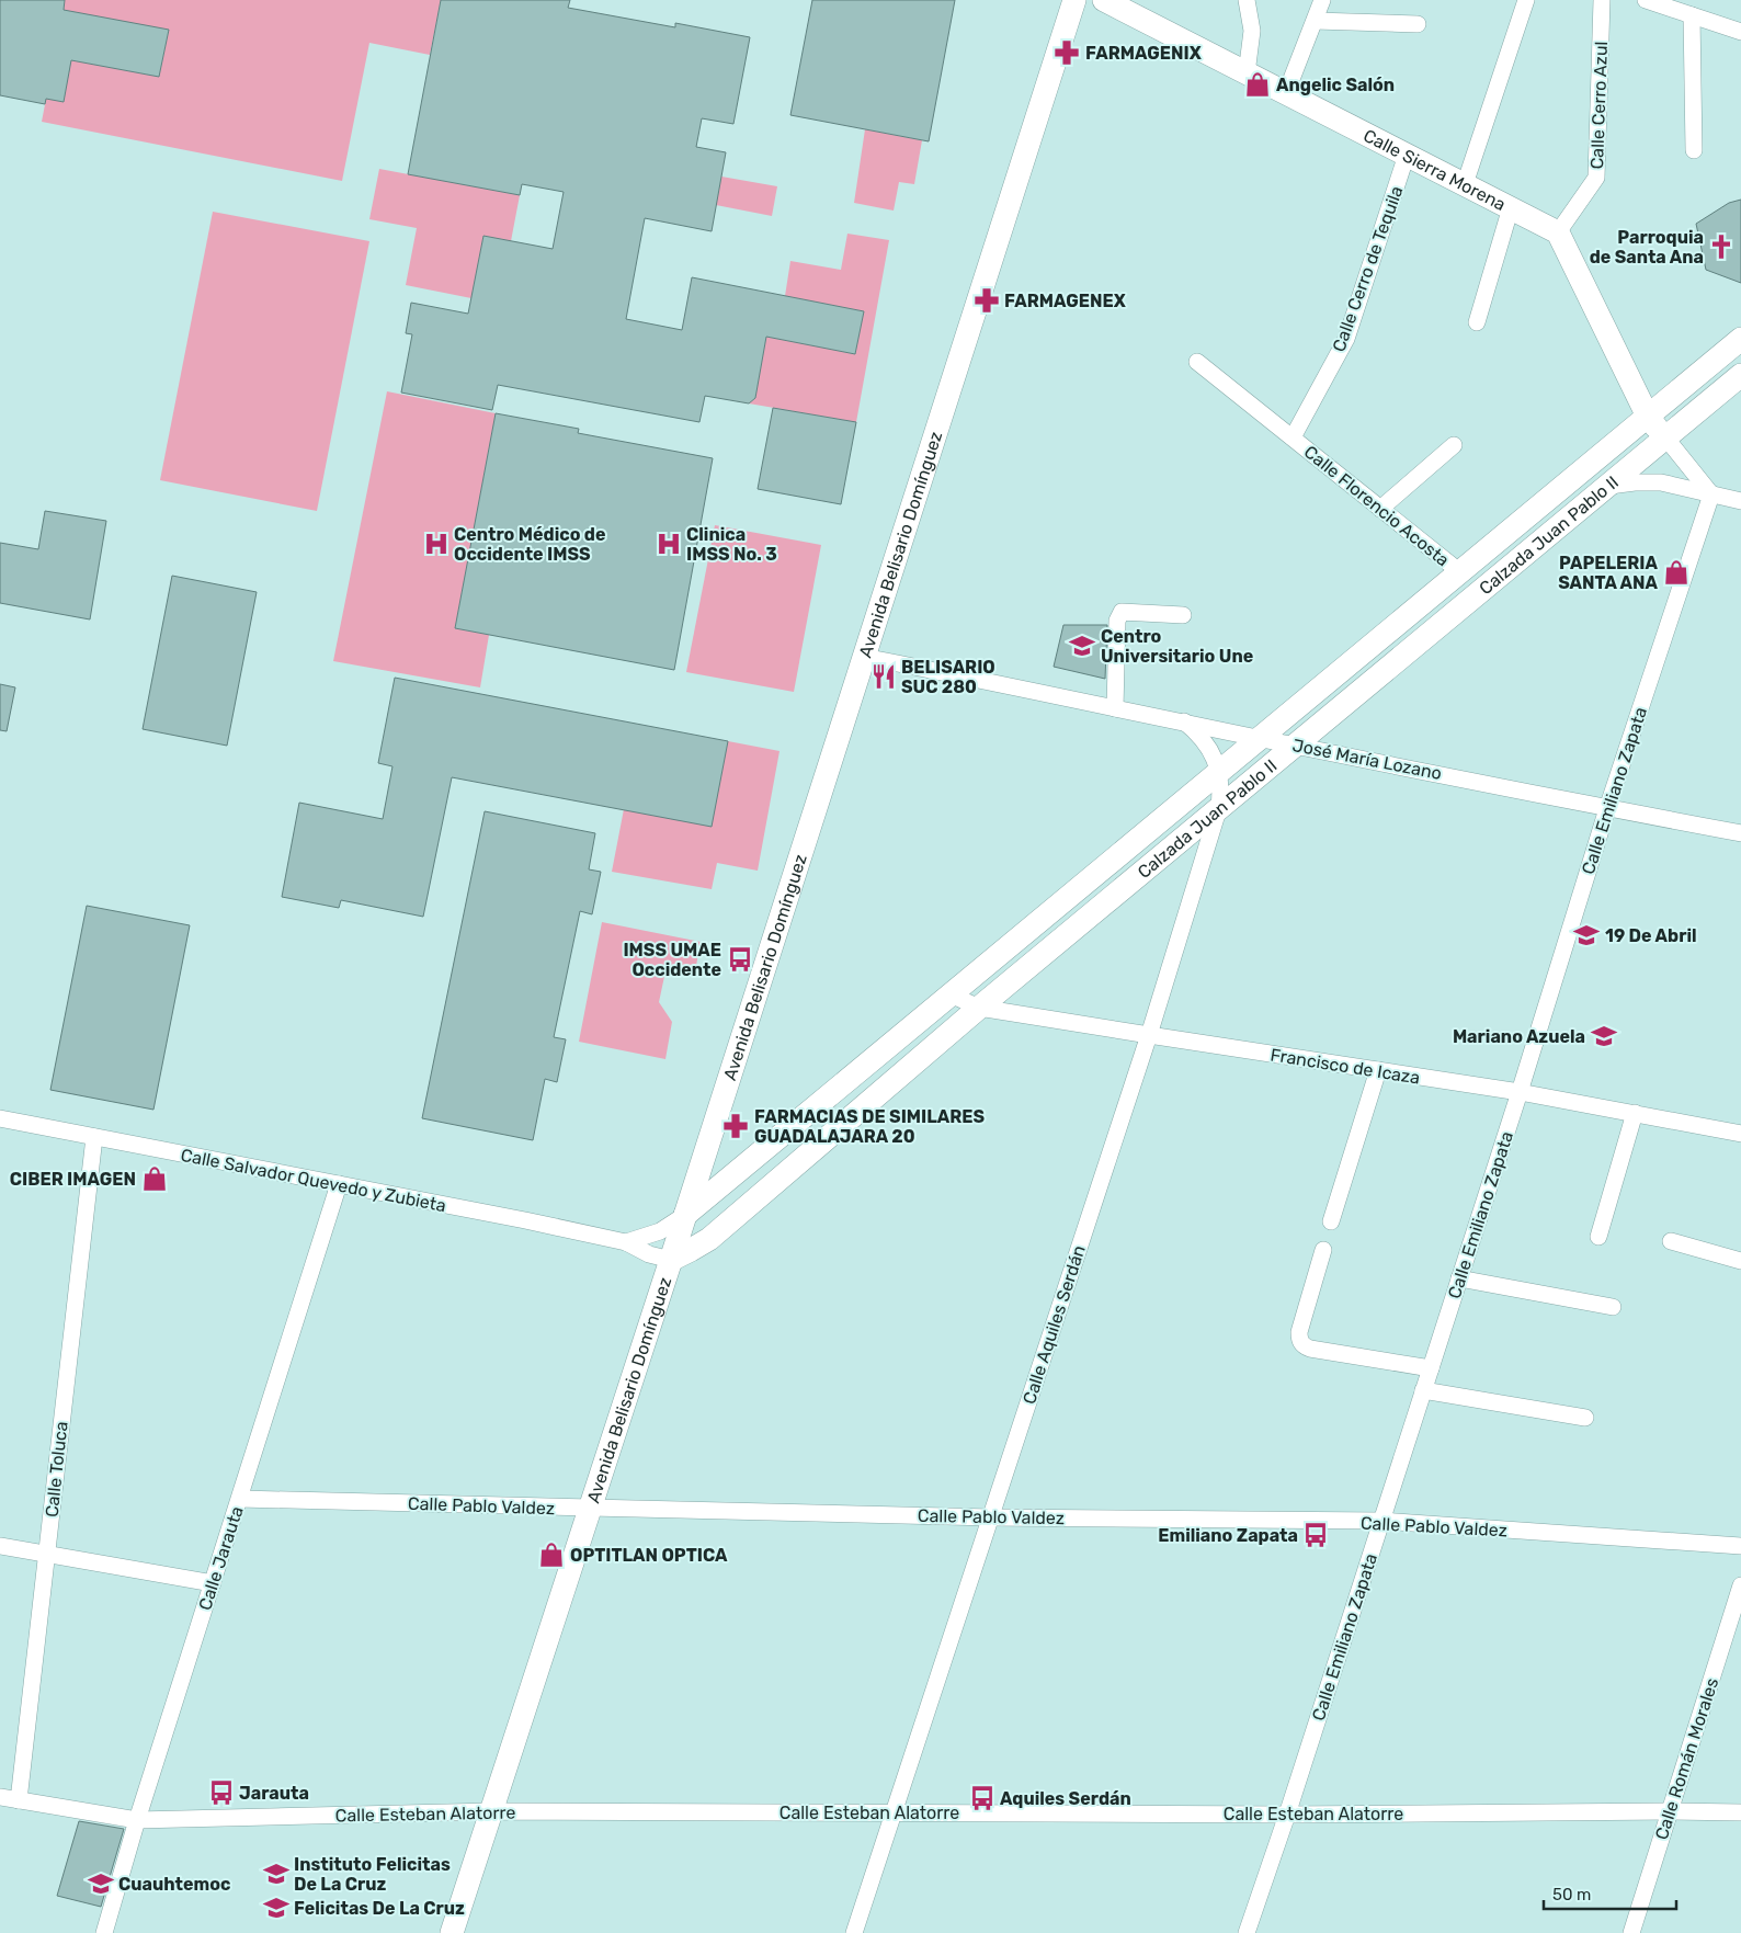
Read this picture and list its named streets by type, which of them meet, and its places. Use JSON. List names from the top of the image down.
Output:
{
  "streets": {
    "main road": ["Calle Sierra Morena", "Calzada Juan Pablo II", "Avenida Belisario Domínguez"],
    "street": [
      "Calle Cerro Azul",
      "Calle Cerro de Tequila",
      "Calle Florencio Acosta",
      "José María Lozano",
      "Calle Emiliano Zapata",
      "Francisco de Icaza",
      "Calle Salvador Quevedo y Zubieta",
      "Calle Aquiles Serdán",
      "Calle Toluca",
      "Calle Pablo Valdez",
      "Calle Jarauta",
      "Calle Román Morales",
      "Calle Esteban Alatorre"
    ]
  },
  "crossings": [
    ["Calle Cerro Azul", "Calle Sierra Morena"],
    ["Calle Sierra Morena", "Calle Cerro de Tequila"],
    ["Calle Cerro de Tequila", "Calle Florencio Acosta"],
    ["Calle Florencio Acosta", "Calzada Juan Pablo II"],
    ["Calzada Juan Pablo II", "Avenida Belisario Domínguez"],
    ["Calzada Juan Pablo II", "José María Lozano"],
    ["Calzada Juan Pablo II", "Francisco de Icaza"],
    ["Calzada Juan Pablo II", "Calle Salvador Quevedo y Zubieta"],
    ["Calzada Juan Pablo II", "Calle Aquiles Serdán"],
    ["Avenida Belisario Domínguez", "José María Lozano"],
    ["Avenida Belisario Domínguez", "Calle Salvador Quevedo y Zubieta"],
    ["Avenida Belisario Domínguez", "Calle Pablo Valdez"],
    ["Avenida Belisario Domínguez", "Calle Esteban Alatorre"],
    ["José María Lozano", "Calle Emiliano Zapata"],
    ["José María Lozano", "Calle Aquiles Serdán"],
    ["Calle Emiliano Zapata", "Francisco de Icaza"],
    ["Calle Emiliano Zapata", "Calle Pablo Valdez"],
    ["Calle Emiliano Zapata", "Calle Esteban Alatorre"],
    ["Francisco de Icaza", "Calle Aquiles Serdán"],
    ["Calle Salvador Quevedo y Zubieta", "Calle Toluca"],
    ["Calle Salvador Quevedo y Zubieta", "Calle Jarauta"],
    ["Calle Aquiles Serdán", "Calle Pablo Valdez"],
    ["Calle Aquiles Serdán", "Calle Esteban Alatorre"],
    ["Calle Toluca", "Calle Esteban Alatorre"],
    ["Calle Pablo Valdez", "Calle Jarauta"],
    ["Calle Jarauta", "Calle Esteban Alatorre"],
    ["Calle Román Morales", "Calle Esteban Alatorre"]
  ],
  "places": {
    "pharmacy": ["FARMAGENIX", "FARMAGENEX", "FARMACIAS DE SIMILARES GUADALAJARA 20"],
    "shop": [
      "Angelic Salón",
      "PAPELERIA SANTA ANA",
      "CIBER IMAGEN",
      "OPTITLAN OPTICA"
    ],
    "church": ["Parroquia de Santa Ana"],
    "hospital": ["Centro Médico de Occidente IMSS", "Clinica IMSS No. 3"],
    "school or university": [
      "Centro Universitario Une",
      "19 De Abril",
      "Mariano Azuela",
      "Instituto Felicitas De La Cruz",
      "Cuauhtemoc",
      "Felicitas De La Cruz"
    ],
    "restaurant": ["BELISARIO SUC 280"],
    "bus stop": [
      "IMSS UMAE Occidente",
      "Emiliano Zapata",
      "Jarauta",
      "Aquiles Serdán"
    ]
  },
  "scale_bar": "50 m"
}
